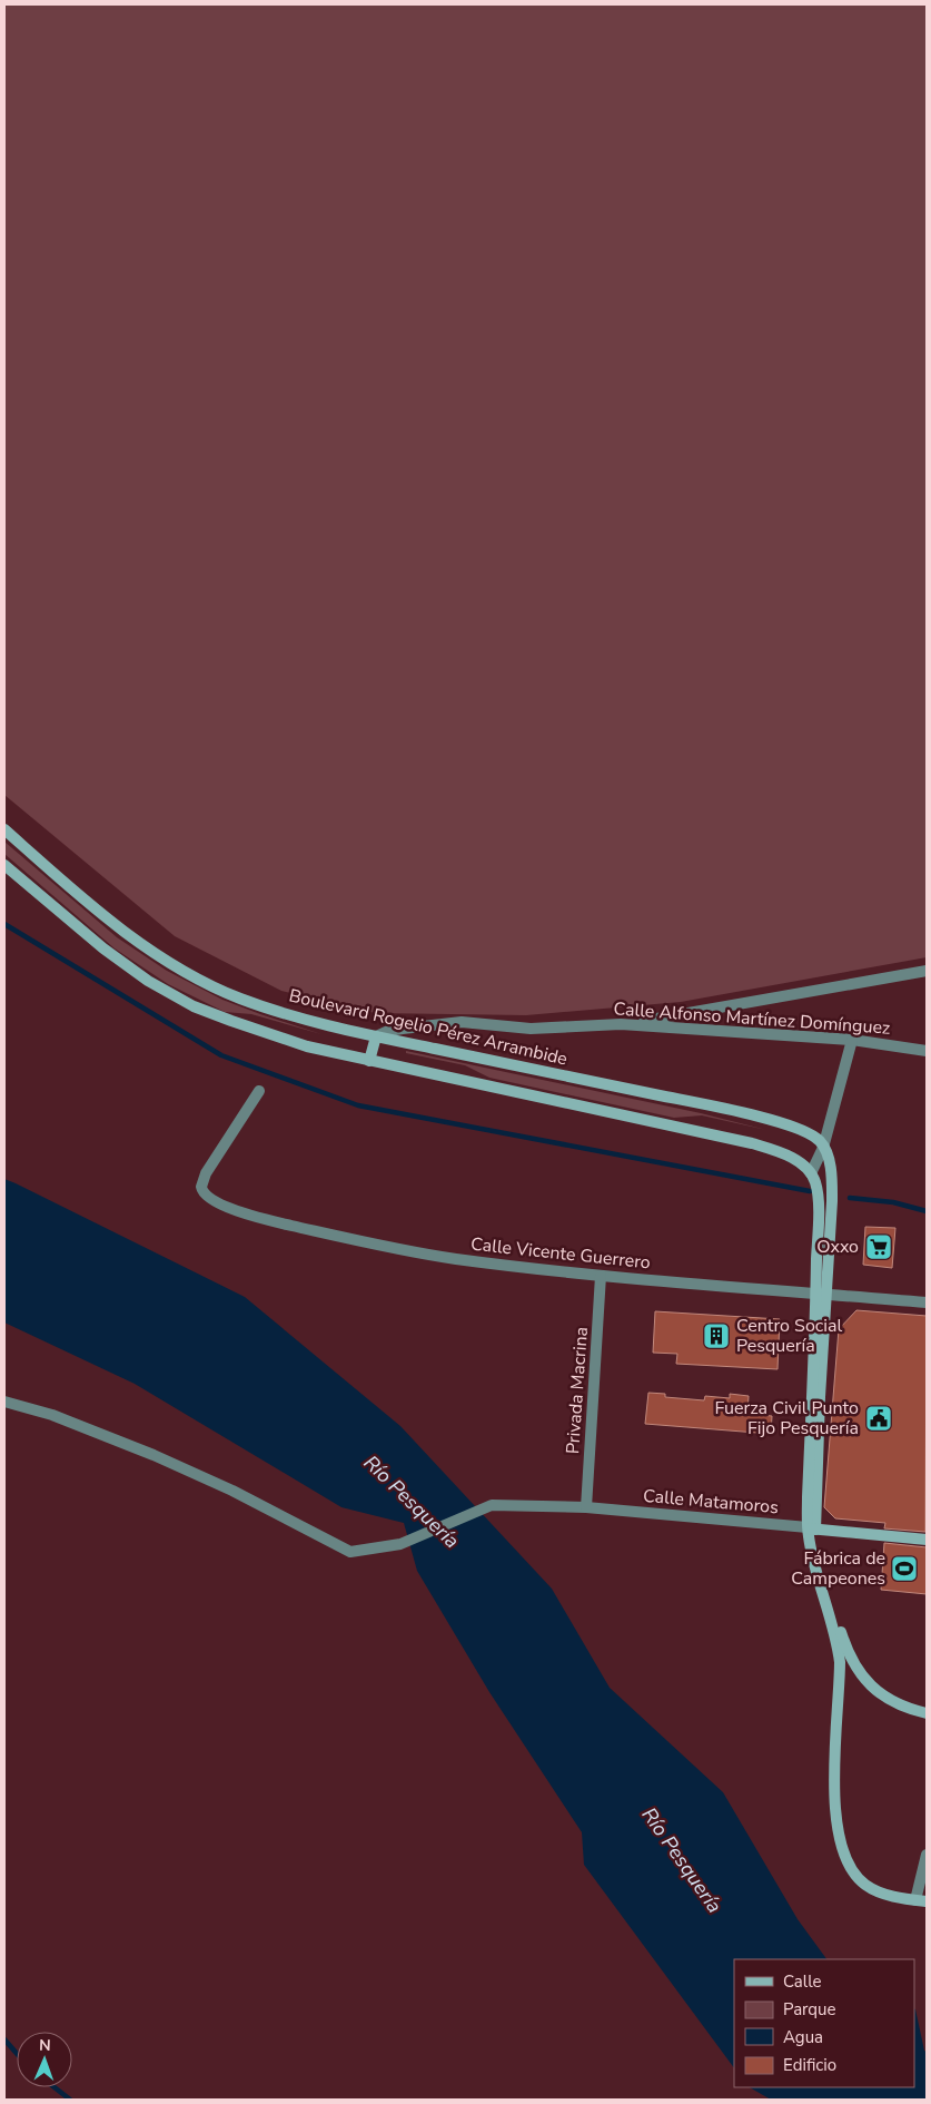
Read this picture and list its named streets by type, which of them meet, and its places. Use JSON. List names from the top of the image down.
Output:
{
  "streets": {
    "main road": ["Boulevard Rogelio Pérez Arrambide", "Calle Matamoros"],
    "street": ["Calle Alfonso Martínez Domínguez", "Calle Vicente Guerrero", "Privada Macrina"]
  },
  "crossings": [
    ["Calle Alfonso Martínez Domínguez", "Boulevard Rogelio Pérez Arrambide"],
    ["Calle Vicente Guerrero", "Privada Macrina"],
    ["Privada Macrina", "Calle Matamoros"]
  ],
  "water": ["Río Pesquería"],
  "places": {
    "supermarket": ["Oxxo"],
    "building": ["Centro Social Pesquería"],
    "public building": ["Fuerza Civil Punto Fijo Pesquería"],
    "sports": ["Fábrica de Campeones"]
  },
  "legend": [
    "Calle",
    "Parque",
    "Agua",
    "Edificio"
  ],
  "north": "top"
}
